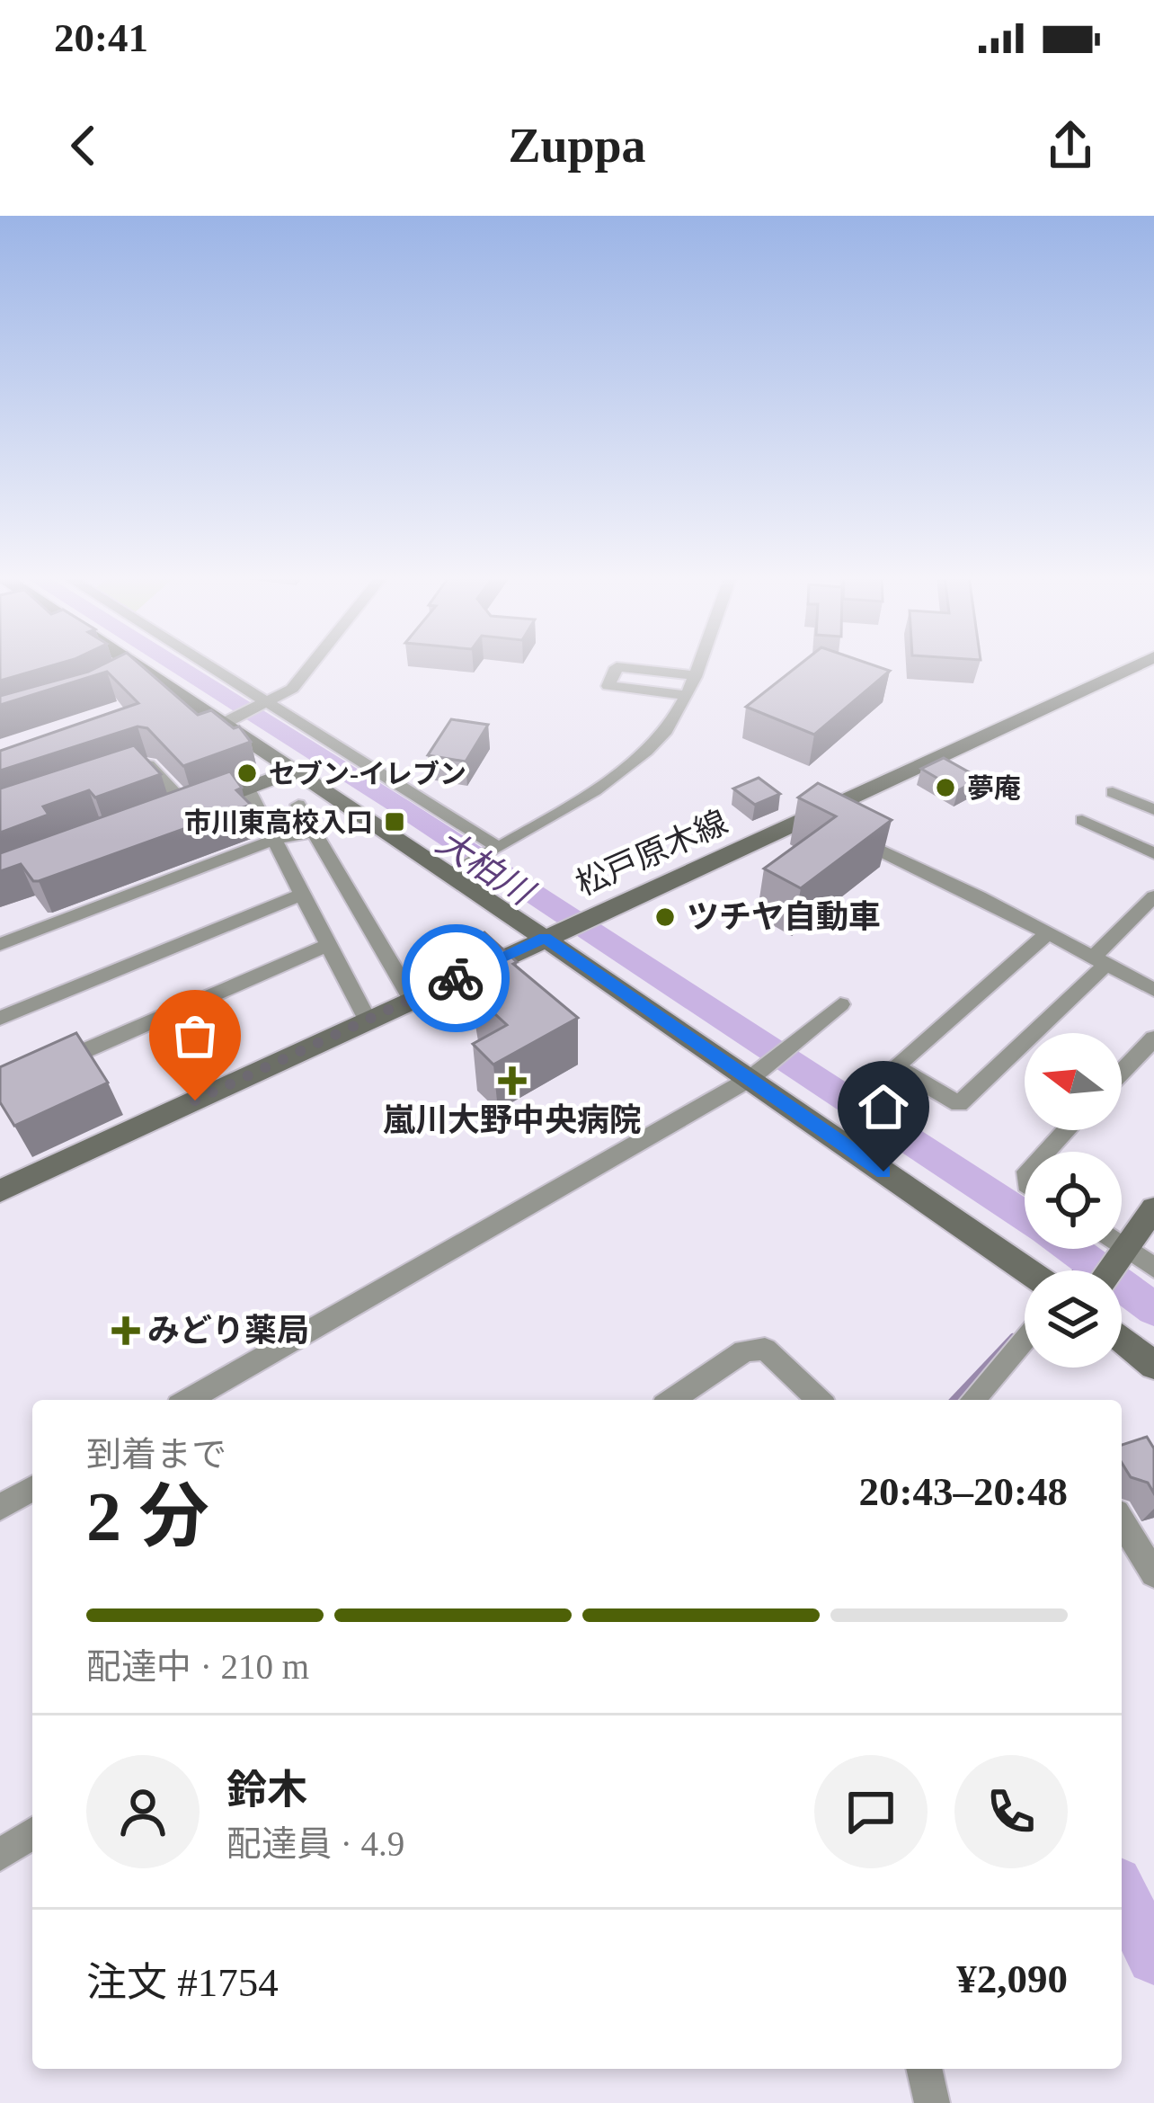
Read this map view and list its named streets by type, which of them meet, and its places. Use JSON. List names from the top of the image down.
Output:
{
  "streets": {
    "street": ["松戸原木線"]
  },
  "water": ["大柏川"],
  "places": {
    "other": ["セブン-イレブン", "夢庵", "ツチヤ自動車"],
    "transit": ["市川東高校入口"],
    "health": ["嵐川大野中央病院", "みどり薬局"]
  },
  "north": "left",
  "page": {
    "status": "20:41",
    "header": "Zuppa",
    "heading": ["2 分", "到着まで", "20:43–20:48"],
    "panel": [
      "鈴木",
      "配達員 · 4.9",
      "注文 #1754",
      "¥2,090"
    ],
    "bar": "配達中 · 210 m"
  }
}
